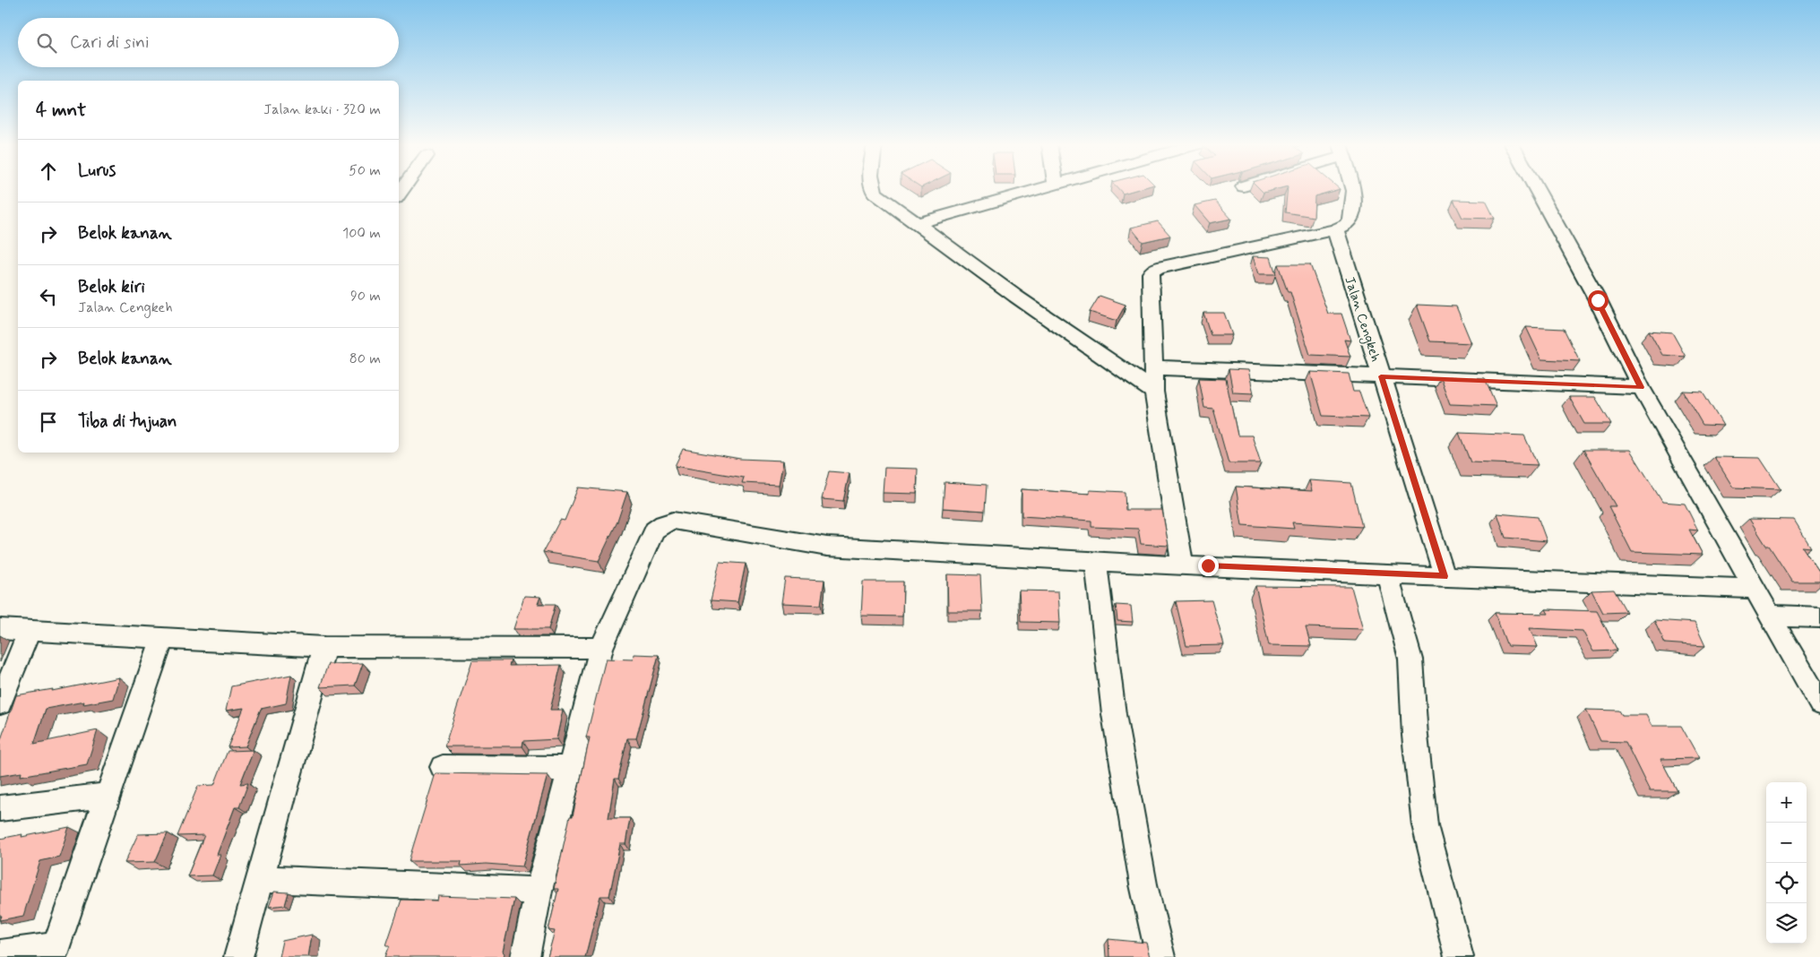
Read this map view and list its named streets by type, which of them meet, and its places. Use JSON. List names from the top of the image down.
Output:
{
  "streets": {
    "street": ["Jalan Cengkeh"]
  },
  "page": {
    "search": "Cari di sini",
    "heading": ["4 mnt", "Jalan kaki · 320 m"],
    "list": [
      ["Lurus", "50 m"],
      ["Belok kanan", "100 m"],
      ["Belok kiri", "Jalan Cengkeh", "90 m"],
      ["Belok kanan", "80 m"],
      "Tiba di tujuan"
    ],
    "map_buttons": ["+", "−"]
  }
}
